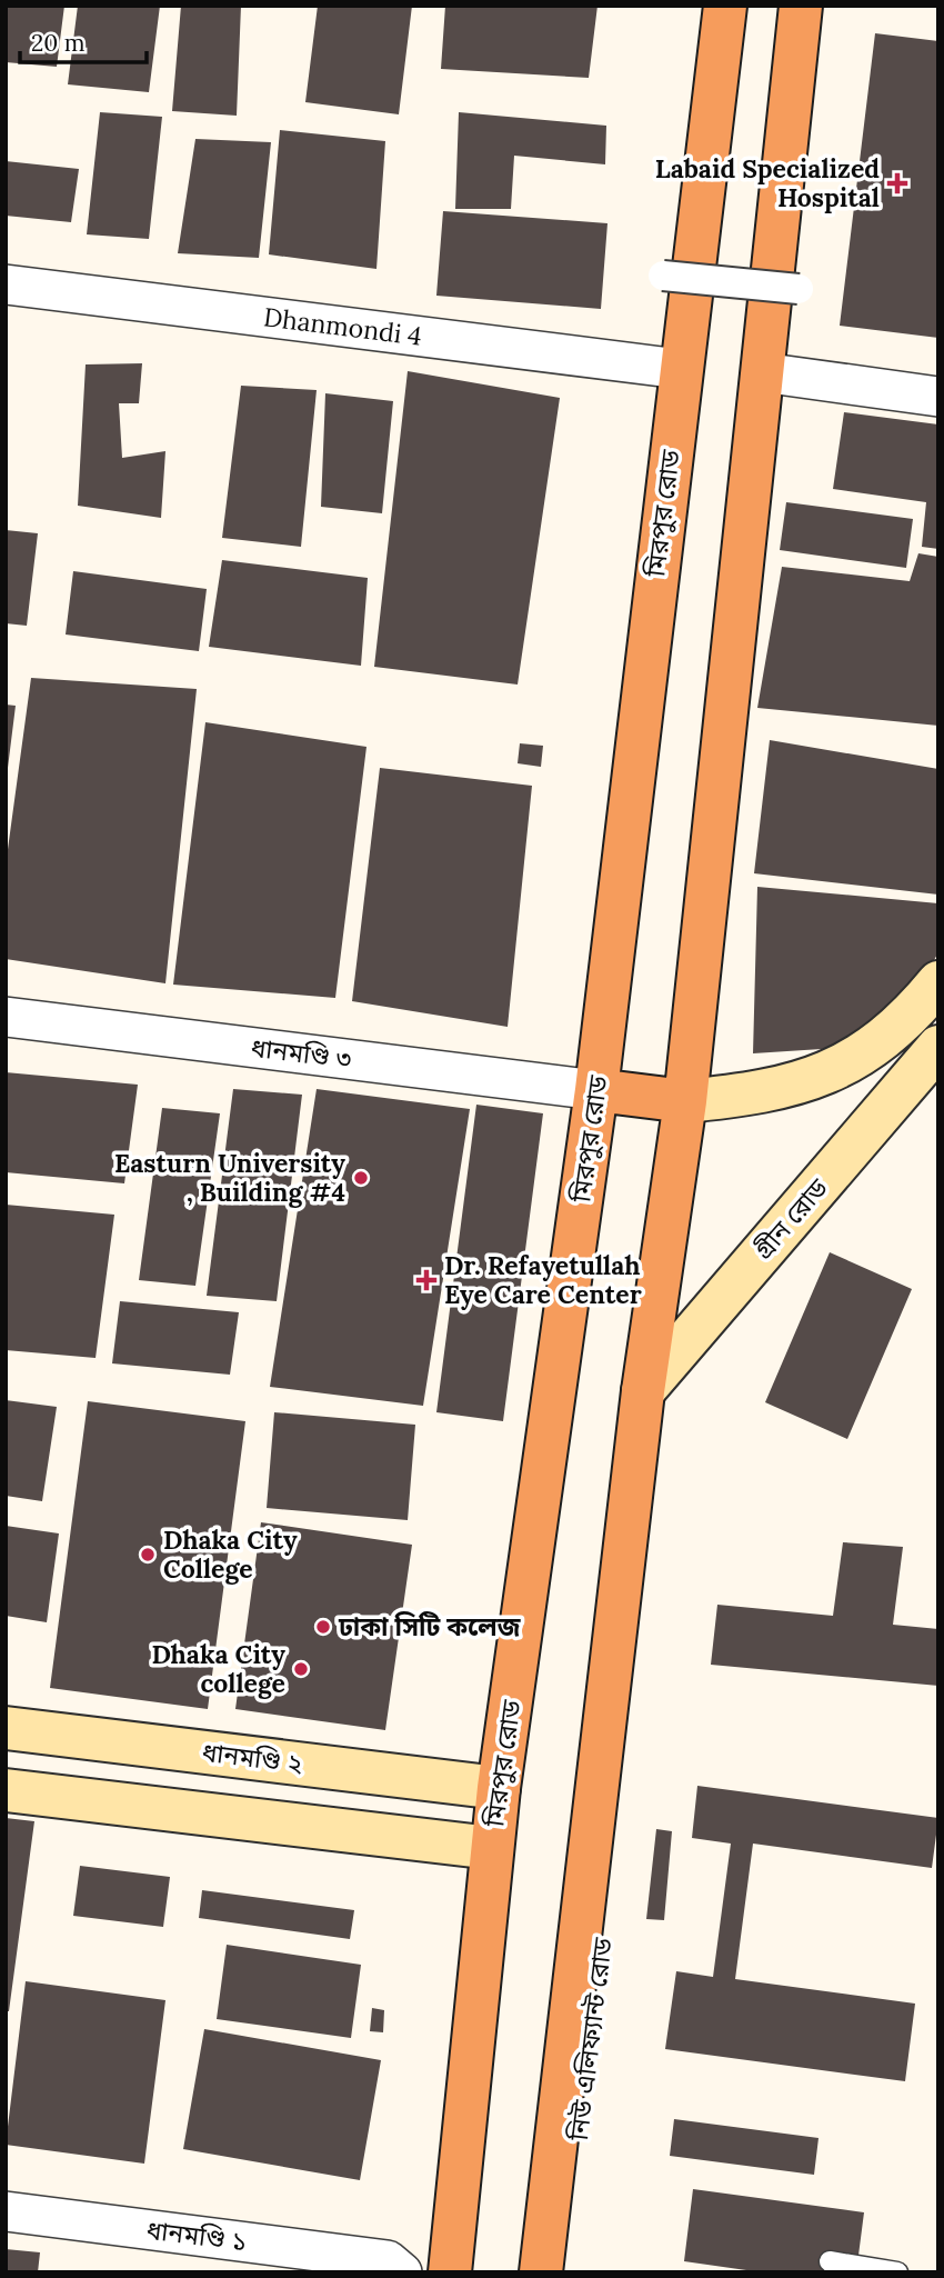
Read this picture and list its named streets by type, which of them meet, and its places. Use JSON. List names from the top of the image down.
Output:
{
  "streets": {
    "highway": ["মিরপুর রোড", "নিউ এলিফ্যান্ট রোড"],
    "main road": ["গ্রীন রোড", "ধানমণ্ডি ২"],
    "street": ["Dhanmondi 4", "ধানমণ্ডি ৩", "ধানমণ্ডি ১"]
  },
  "crossings": [
    ["Dhanmondi 4", "মিরপুর রোড"],
    ["মিরপুর রোড", "ধানমণ্ডি ৩"],
    ["মিরপুর রোড", "ধানমণ্ডি ২"]
  ],
  "places": {
    "health": ["Labaid Specialized Hospital", "Dr. Refayetullah Eye Care Center"],
    "other": [
      "Easturn University , Building #4",
      "Dhaka City College",
      "ঢাকা সিটি কলেজ",
      "Dhaka City college"
    ]
  },
  "scale_bar": "20 m"
}
